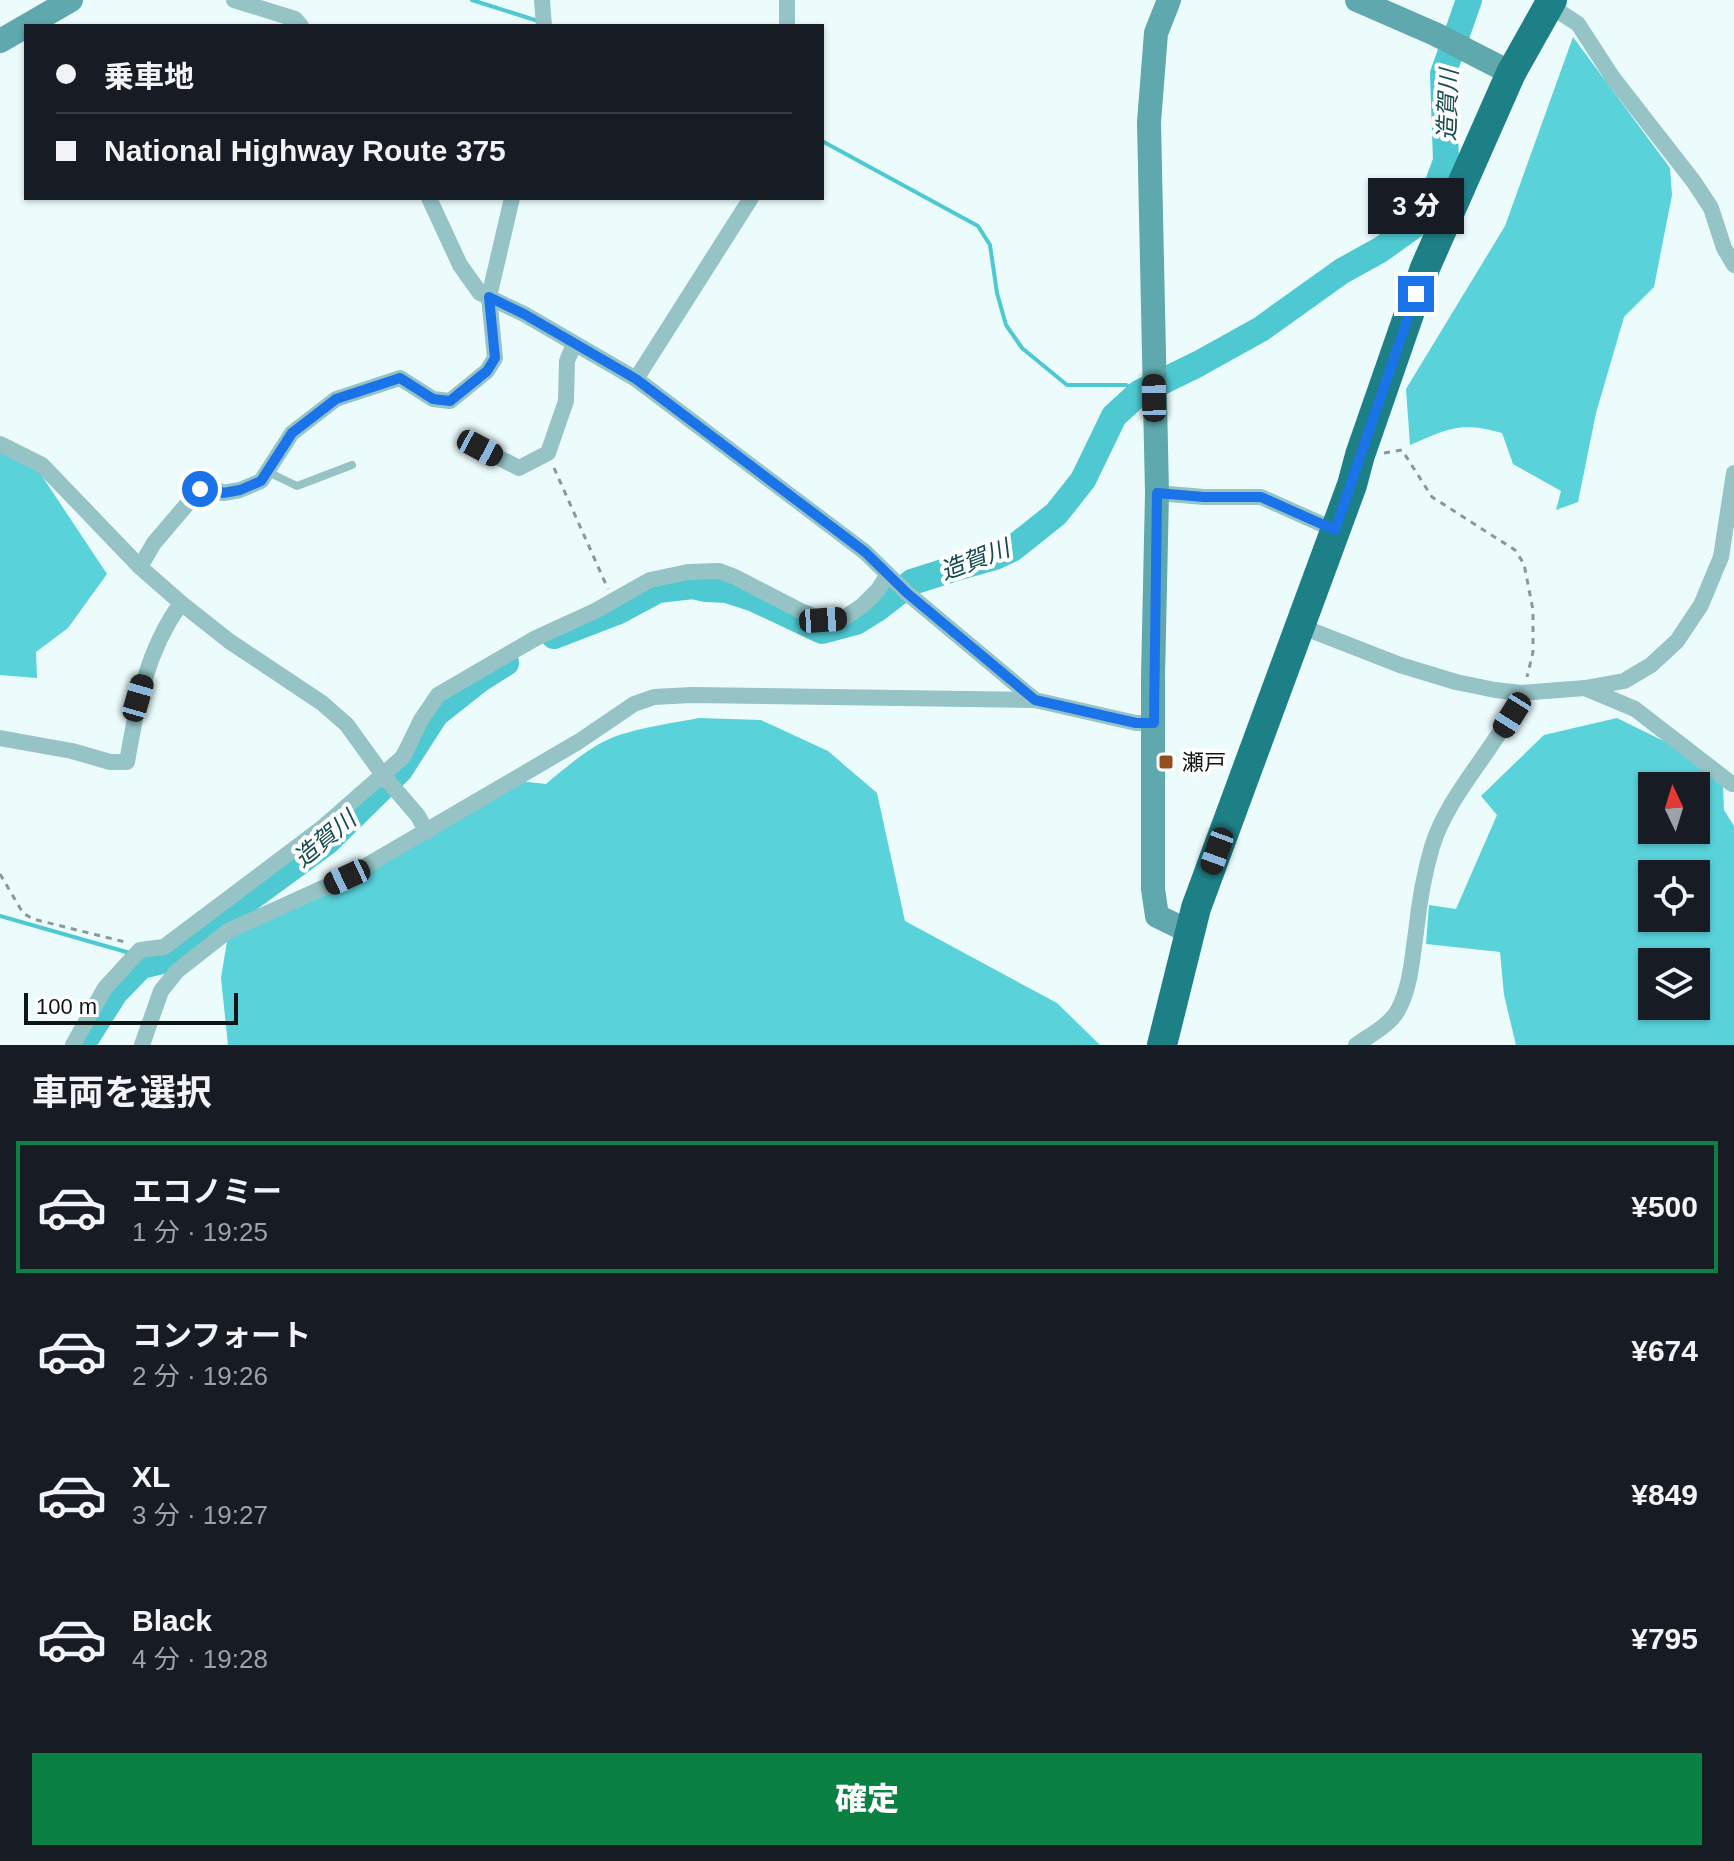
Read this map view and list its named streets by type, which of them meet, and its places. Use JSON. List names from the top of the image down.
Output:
{
  "water": ["造賀川"],
  "places": {
    "transit": ["瀬戸"]
  },
  "scale_bar": "100 m",
  "north": "top",
  "page": {
    "banner": ["乗車地", "National Highway Route 375"],
    "bubble": "3 分",
    "scale": "100 m",
    "heading": "車両を選択",
    "list": [
      {
        "name": "エコノミー",
        "note": "1 分 · 19:25",
        "value": "¥500"
      },
      {
        "name": "コンフォート",
        "note": "2 分 · 19:26",
        "value": "¥674"
      },
      {
        "name": "XL",
        "note": "3 分 · 19:27",
        "value": "¥849"
      },
      {
        "name": "Black",
        "note": "4 分 · 19:28",
        "value": "¥795"
      }
    ],
    "buttons": "確定"
  }
}
